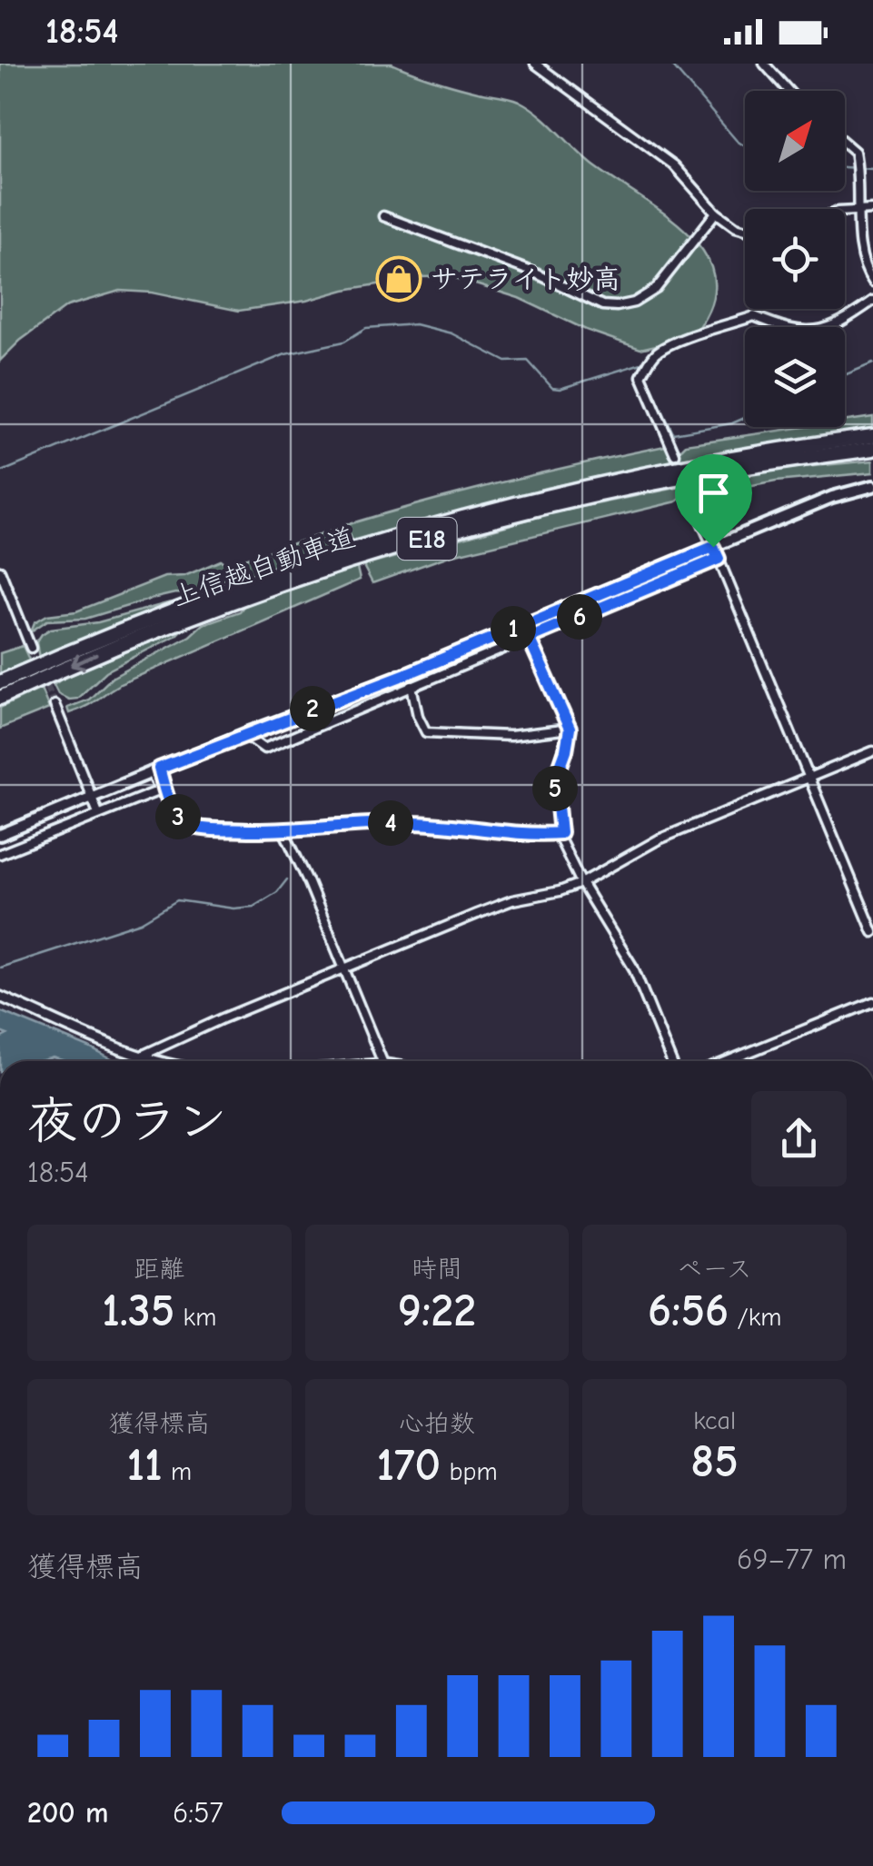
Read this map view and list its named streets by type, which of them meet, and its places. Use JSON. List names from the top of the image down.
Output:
{
  "streets": {
    "highway": ["E18", "上信越自動車道"]
  },
  "places": {
    "shop": ["サテライト妙高"]
  },
  "north": "top right",
  "page": {
    "status": "18:54",
    "pins": [
      "6",
      "1",
      "2",
      "5",
      "3",
      "4"
    ],
    "heading": ["夜のラン", "18:54"],
    "stats": [
      ["距離", "1.35 km"],
      ["時間", "9:22"],
      ["ペース", "6:56 /km"],
      ["獲得標高", "11 m"],
      ["心拍数", "170 bpm"],
      ["kcal", "85"]
    ],
    "chart": ["獲得標高", "69–77 m"],
    "list": [
      {
        "name": "200 m",
        "note": "6:57"
      }
    ]
  }
}
